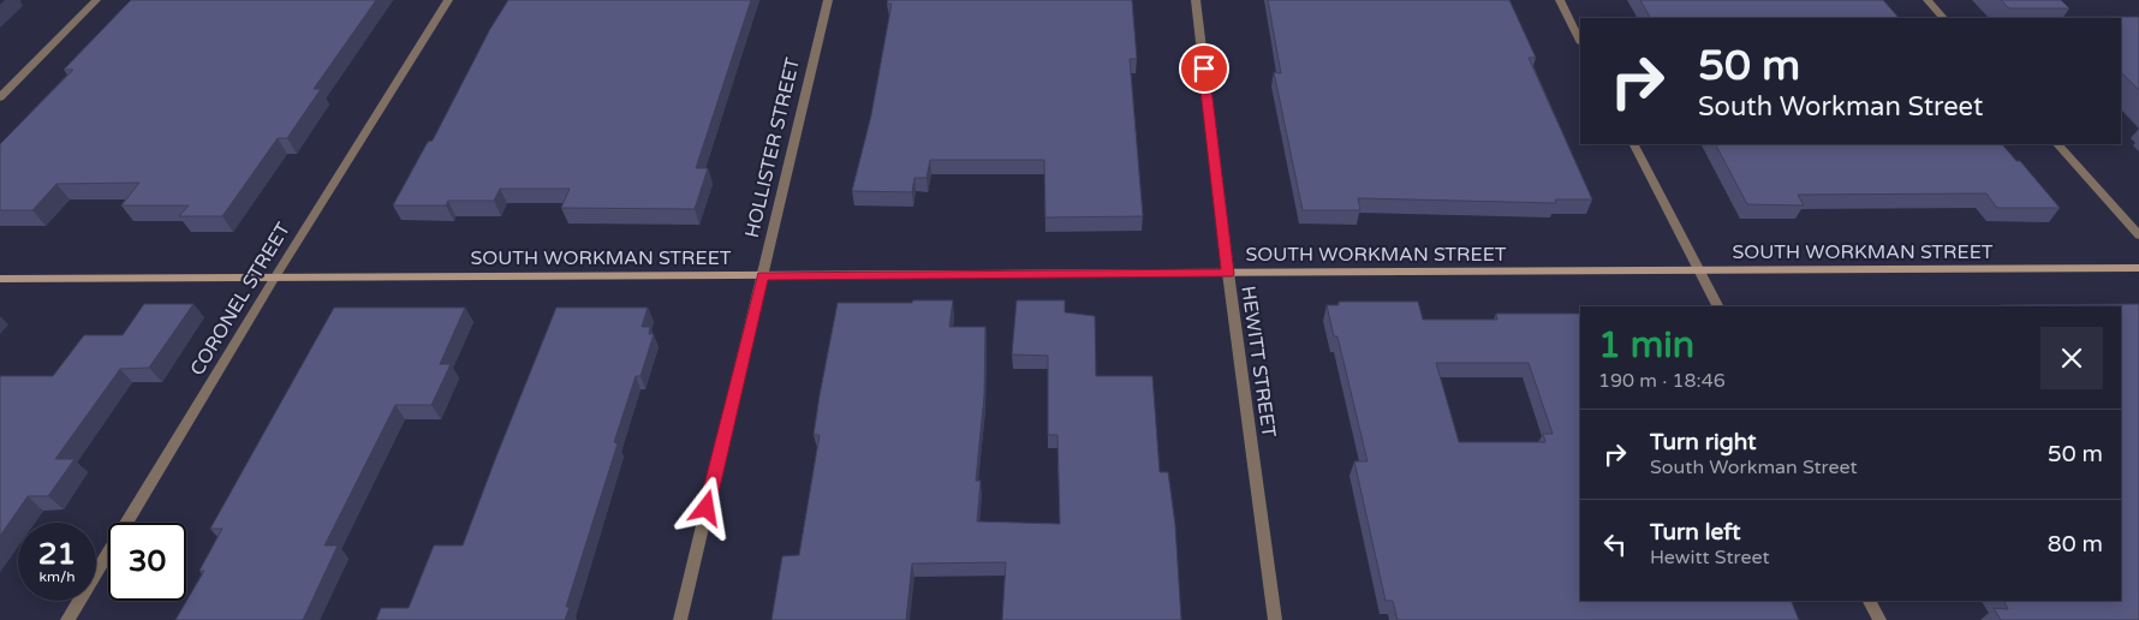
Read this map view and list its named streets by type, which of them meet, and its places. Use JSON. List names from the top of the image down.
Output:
{
  "streets": {
    "main road": ["SOUTH WORKMAN STREET"],
    "street": ["HOLLISTER STREET", "CORONEL STREET", "HEWITT STREET"]
  },
  "crossings": [
    ["HOLLISTER STREET", "SOUTH WORKMAN STREET"],
    ["SOUTH WORKMAN STREET", "CORONEL STREET"],
    ["SOUTH WORKMAN STREET", "HEWITT STREET"]
  ],
  "page": {
    "turn": ["50 m", "South Workman Street"],
    "heading": ["1 min", "190 m · 18:46"],
    "list": [
      {
        "name": "Turn right",
        "note": "South Workman Street",
        "value": "50 m"
      },
      {
        "name": "Turn left",
        "note": "Hewitt Street",
        "value": "80 m"
      }
    ],
    "speed": "21 km/h",
    "limit": "30"
  }
}
